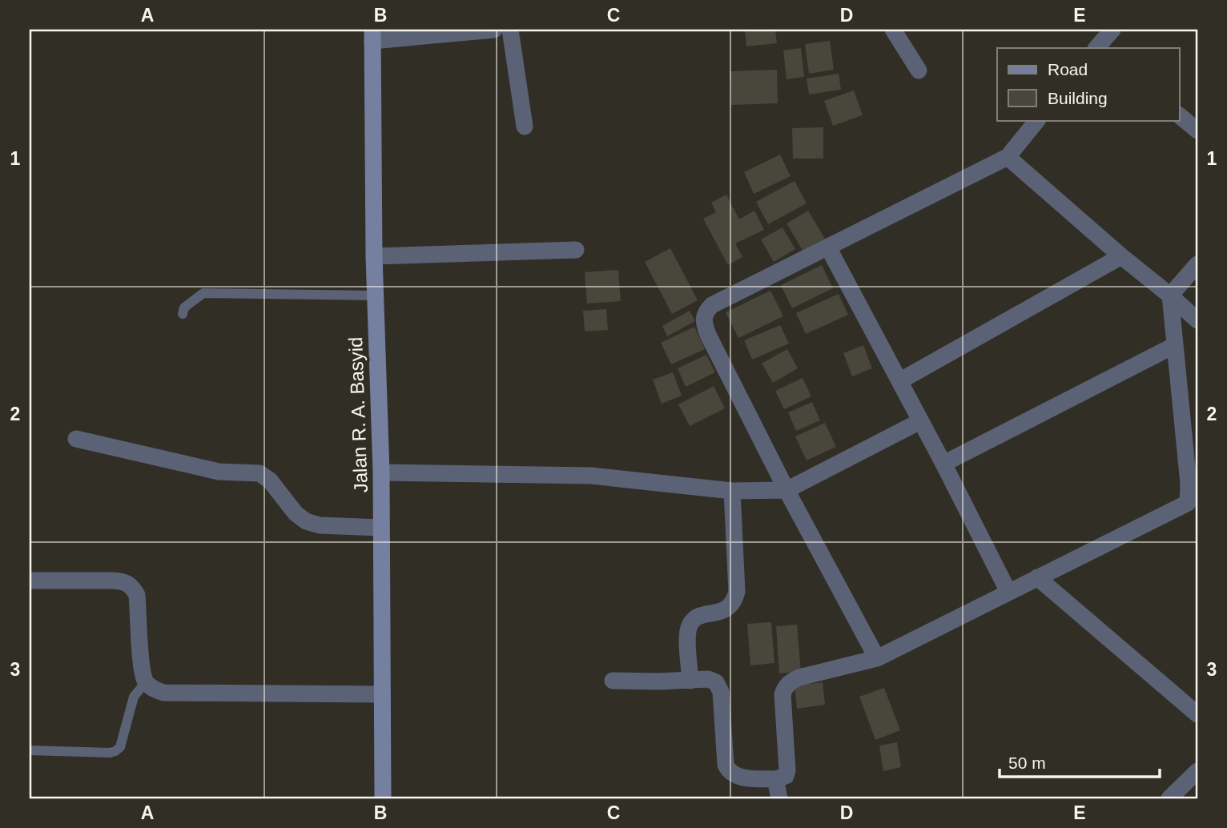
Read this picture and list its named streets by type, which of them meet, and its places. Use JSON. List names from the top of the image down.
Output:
{
  "streets": {
    "main road": ["Jalan R. A. Basyid"]
  },
  "legend": ["Road", "Building"],
  "scale_bar": "50 m",
  "grid": {
    "columns": [
      "A",
      "B",
      "C",
      "D",
      "E"
    ],
    "rows": ["1", "2", "3"]
  }
}
